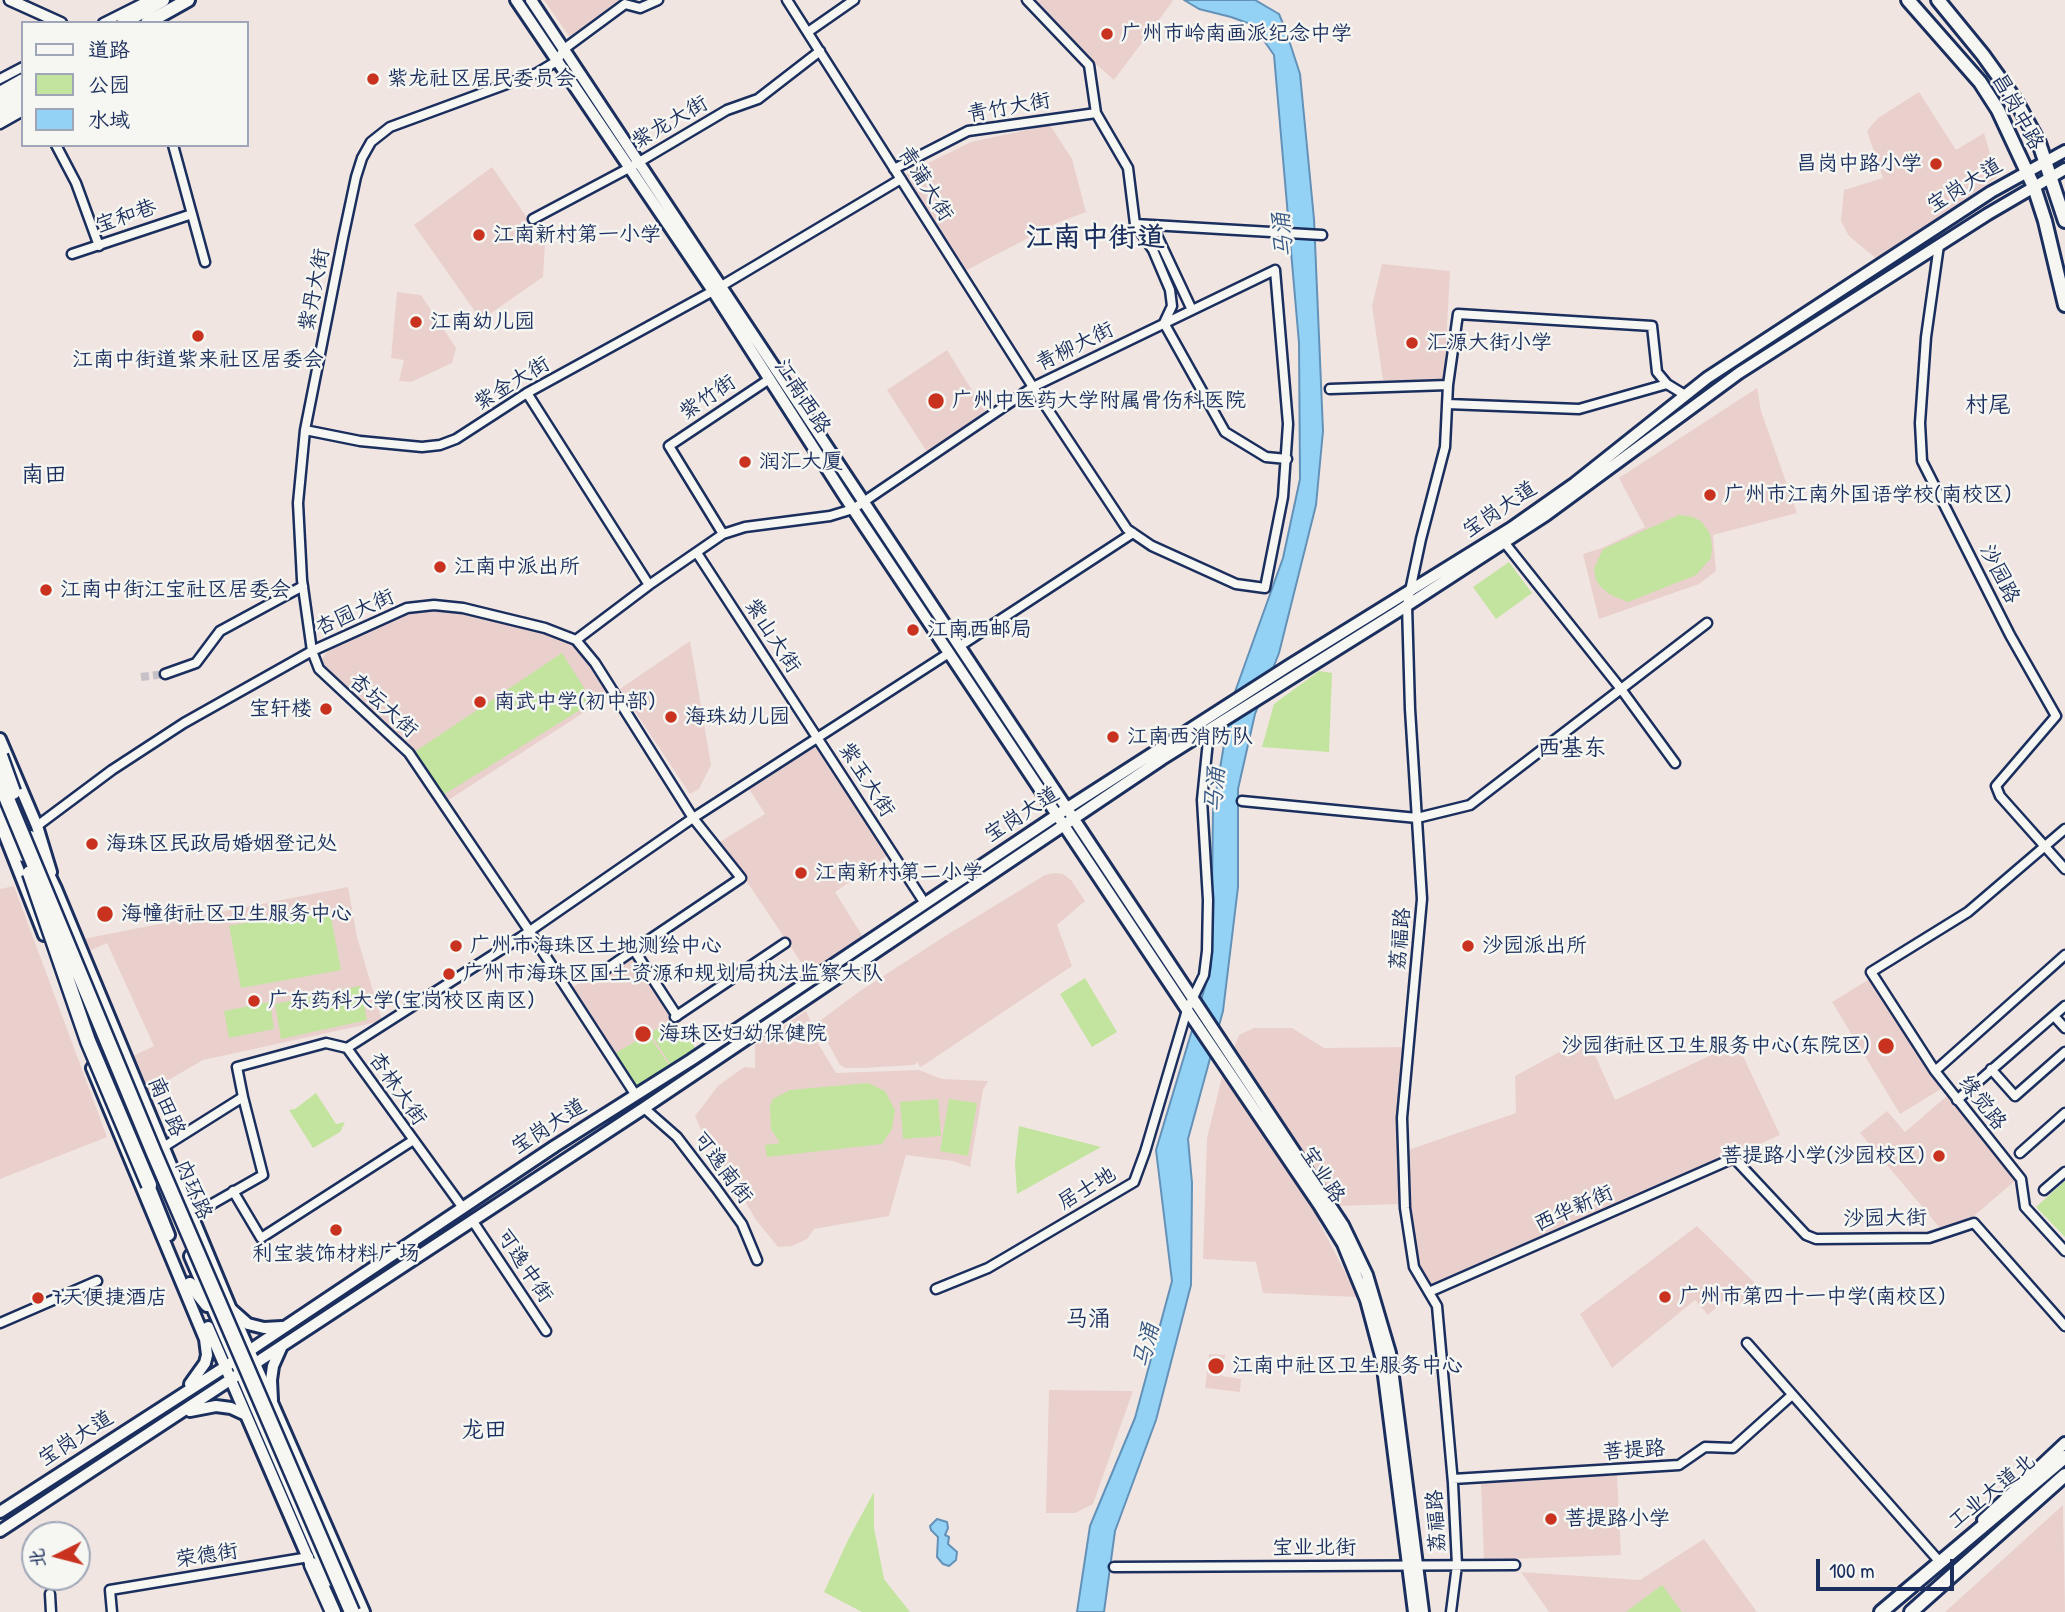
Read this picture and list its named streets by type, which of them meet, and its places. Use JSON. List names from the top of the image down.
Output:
{
  "streets": {
    "highway": ["内环路"],
    "main road": [
      "昌岗中路",
      "宝岗大道",
      "江南西路",
      "南田路",
      "宝业路",
      "工业大道北"
    ],
    "street": [
      "青竹大街",
      "紫龙大街",
      "青蒲大街",
      "宝和巷",
      "紫丹大街",
      "青柳大街",
      "紫金大街",
      "紫竹街",
      "沙园路",
      "杏园大街",
      "紫山大街",
      "杏坛大街",
      "紫玉大街",
      "荔福路",
      "杏林大街",
      "缘觉路",
      "可逸南街",
      "居士地",
      "西华新街",
      "沙园大街",
      "可逸中街",
      "菩提路",
      "宝业北街",
      "荣德街"
    ]
  },
  "crossings": [
    ["青竹大街", "青蒲大街"],
    ["昌岗中路", "宝岗大道"],
    ["紫龙大街", "青蒲大街"],
    ["青蒲大街", "青柳大街"],
    ["宝岗大道", "江南西路"],
    ["宝岗大道", "沙园路"],
    ["宝岗大道", "杏坛大街"],
    ["宝岗大道", "紫玉大街"],
    ["宝岗大道", "荔福路"],
    ["宝岗大道", "杏林大街"],
    ["宝岗大道", "南田路"],
    ["宝岗大道", "可逸南街"],
    ["宝岗大道", "宝业路"],
    ["宝岗大道", "居士地"],
    ["宝岗大道", "可逸中街"],
    ["紫丹大街", "紫金大街"],
    ["紫丹大街", "杏园大街"],
    ["紫丹大街", "杏坛大街"],
    ["紫金大街", "江南西路"],
    ["江南西路", "紫竹街"],
    ["江南西路", "紫玉大街"],
    ["江南西路", "宝业路"],
    ["沙园路", "缘觉路"],
    ["杏园大街", "杏坛大街"],
    ["紫山大街", "紫玉大街"],
    ["荔福路", "西华新街"],
    ["荔福路", "菩提路"],
    ["荔福路", "宝业北街"],
    ["南田路", "内环路"],
    ["宝业路", "居士地"],
    ["宝业路", "宝业北街"],
    ["西华新街", "沙园大街"]
  ],
  "districts": [
    "江南中街道",
    "村尾",
    "南田",
    "西基东",
    "马涌",
    "龙田"
  ],
  "water": ["马涌"],
  "places": [
    "广州市岭南画派纪念中学",
    "紫龙社区居民委员会",
    "昌岗中路小学",
    "江南新村第一小学",
    "江南幼儿园",
    "江南中街道紫来社区居委会",
    "汇源大街小学",
    "广州中医药大学附属骨伤科医院",
    "润汇大厦",
    "广州市江南外国语学校(南校区)",
    "江南中派出所",
    "江南中街江宝社区居委会",
    "江南西邮局",
    "南武中学(初中部)",
    "宝轩楼",
    "海珠幼儿园",
    "江南西消防队",
    "海珠区民政局婚姻登记处",
    "江南新村第二小学",
    "海幢街社区卫生服务中心",
    "广州市海珠区土地测绘中心",
    "沙园派出所",
    "广州市海珠区国土资源和规划局执法监察大队",
    "广东药科大学(宝岗校区南区)",
    "海珠区妇幼保健院",
    "沙园街社区卫生服务中心(东院区)",
    "菩提路小学(沙园校区)",
    "利宝装饰材料广场",
    "广州市第四十一中学(南校区)",
    "7天便捷酒店",
    "江南中社区卫生服务中心",
    "菩提路小学"
  ],
  "legend": ["道路", "公园", "水域"],
  "scale_bar": "100 m",
  "north": "left"
}
